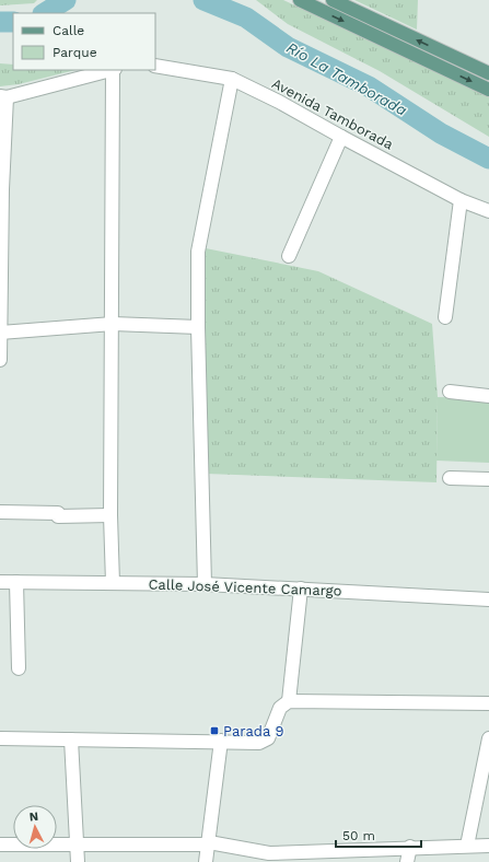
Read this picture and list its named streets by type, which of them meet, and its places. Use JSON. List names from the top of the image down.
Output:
{
  "streets": {
    "street": ["Avenida Tamborada", "Calle José Vicente Camargo"]
  },
  "water": ["Río La Tamborada"],
  "places": {
    "transit": ["Parada 9"]
  },
  "legend": ["Calle", "Parque"],
  "scale_bar": "50 m",
  "north": "top"
}
